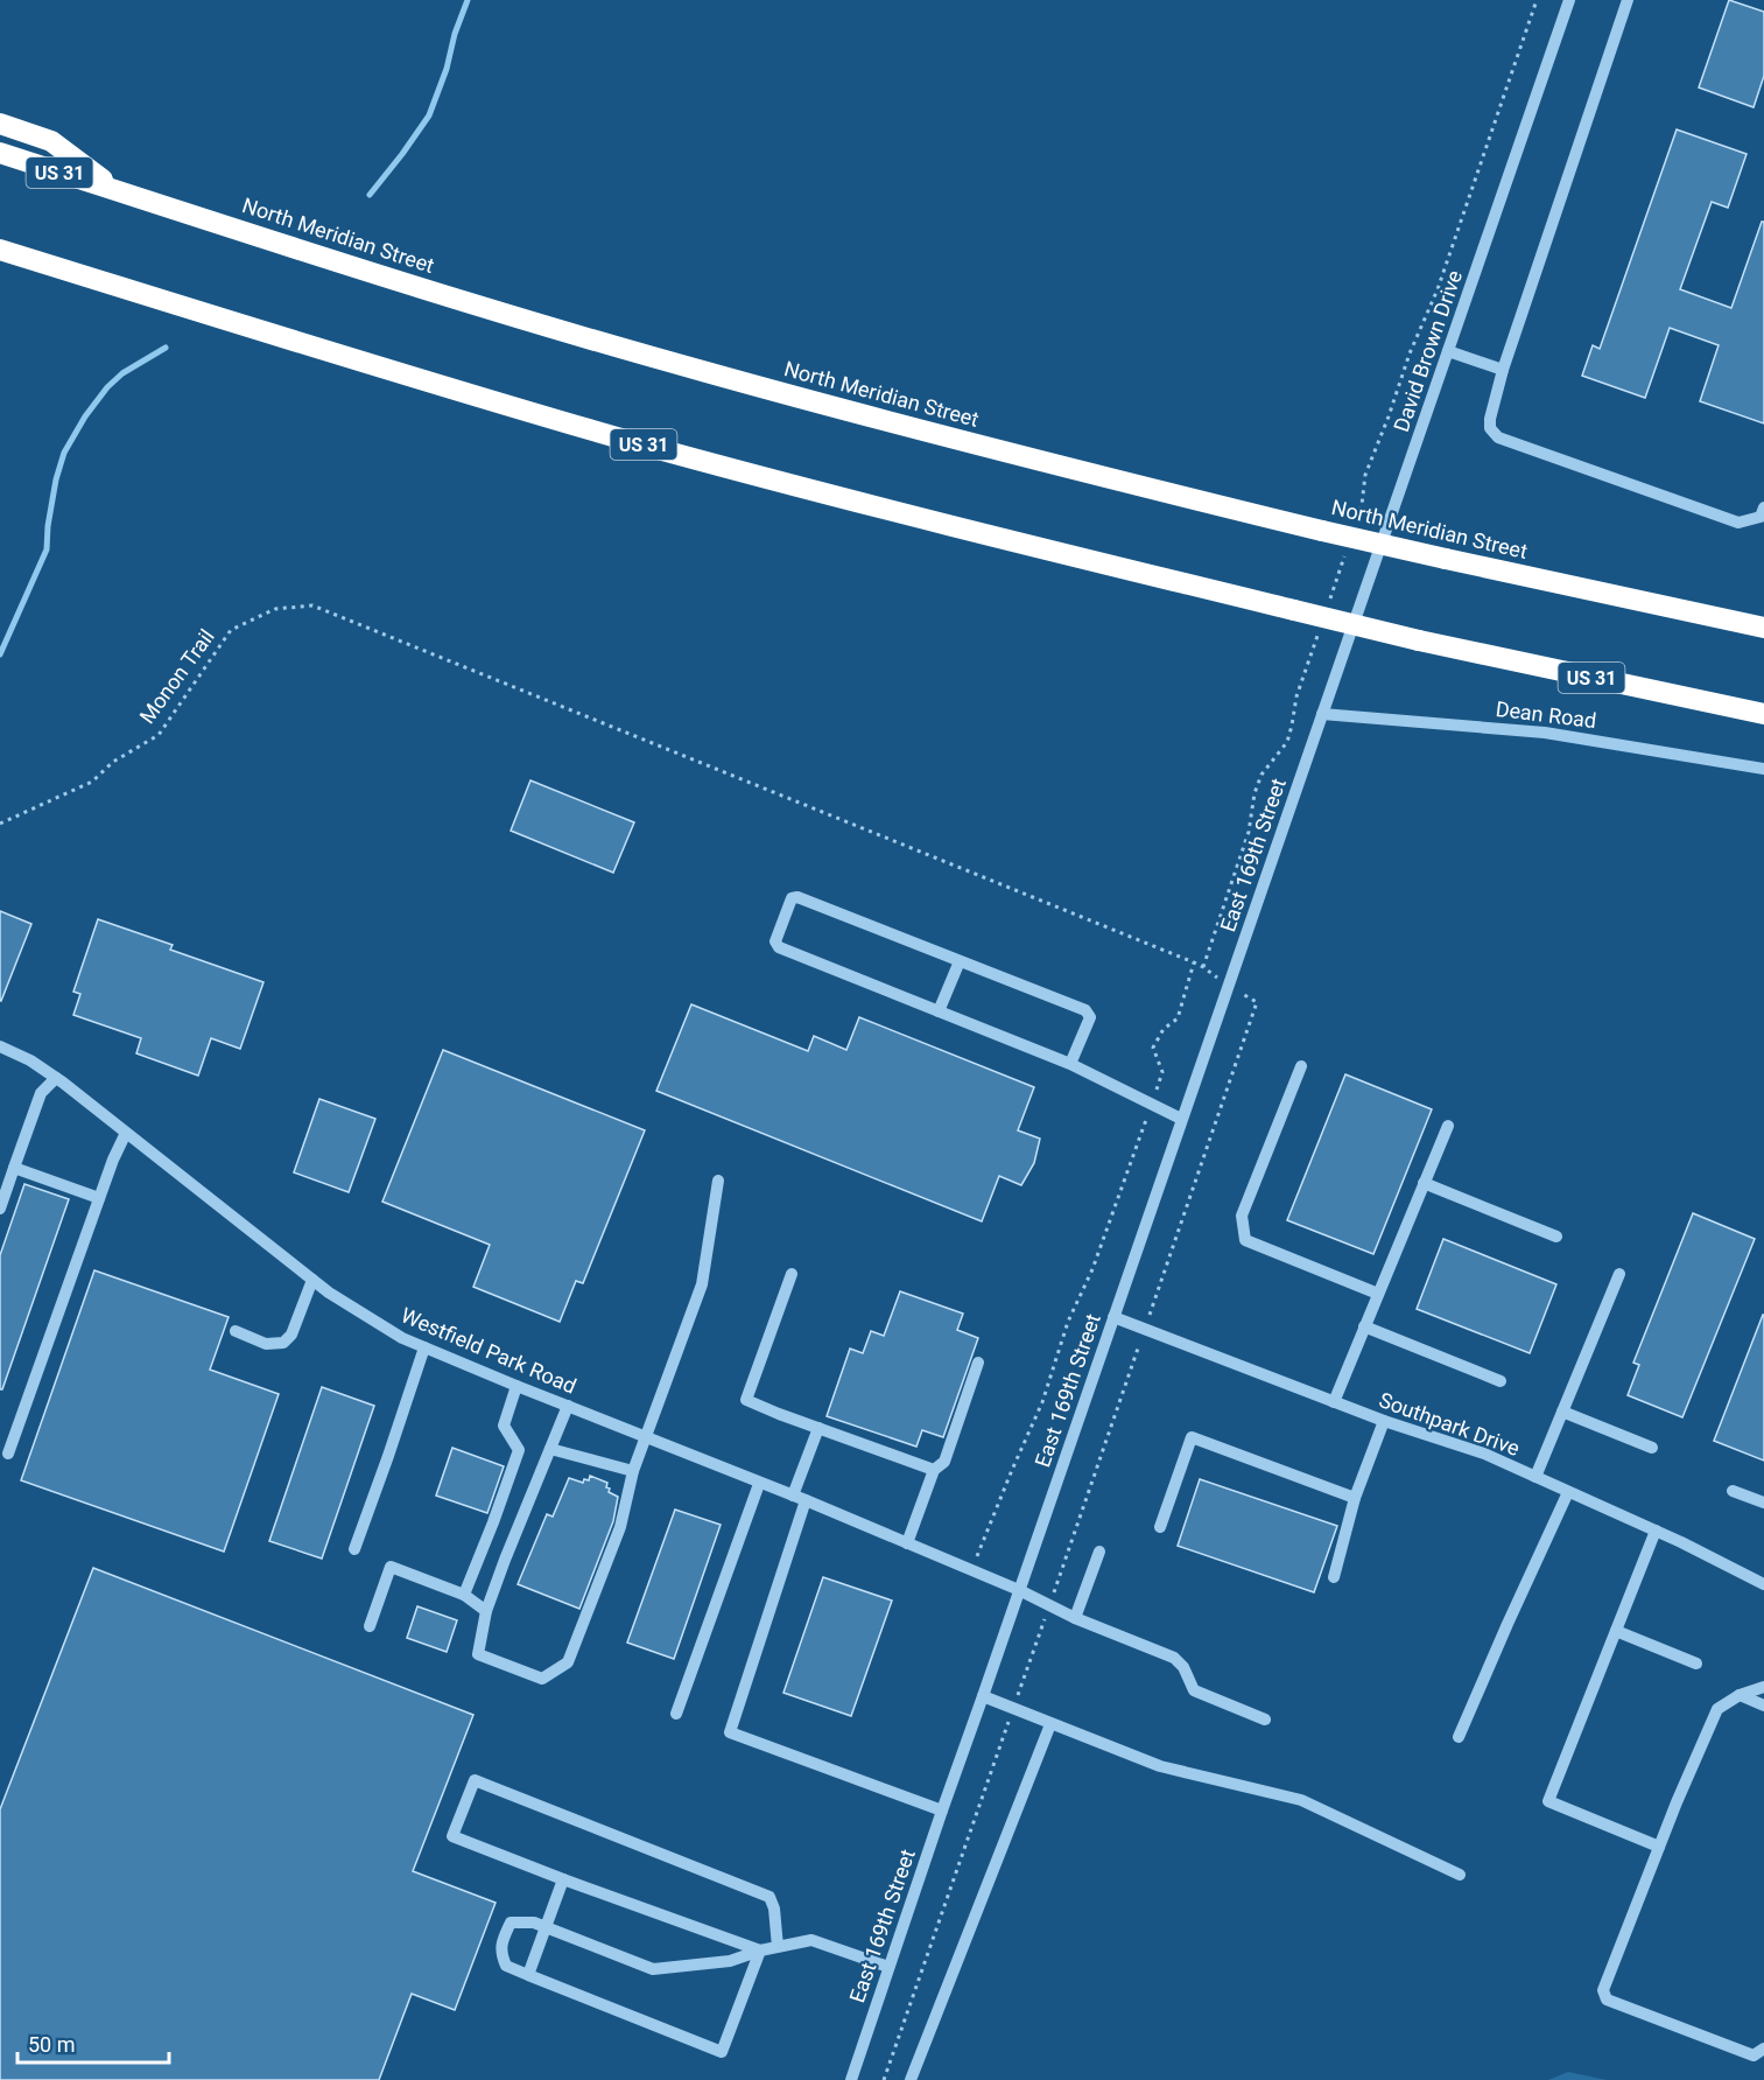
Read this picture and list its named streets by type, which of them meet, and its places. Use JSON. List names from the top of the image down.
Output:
{
  "streets": {
    "highway": ["US 31", "North Meridian Street"],
    "street": [
      "David Brown Drive",
      "Dean Road",
      "East 169th Street",
      "Westfield Park Road",
      "Southpark Drive"
    ],
    "path": ["Monon Trail"]
  },
  "crossings": [
    ["David Brown Drive", "Dean Road"],
    ["David Brown Drive", "East 169th Street"],
    ["Dean Road", "East 169th Street"],
    ["East 169th Street", "Westfield Park Road"],
    ["East 169th Street", "Southpark Drive"]
  ],
  "scale_bar": "50 m"
}
